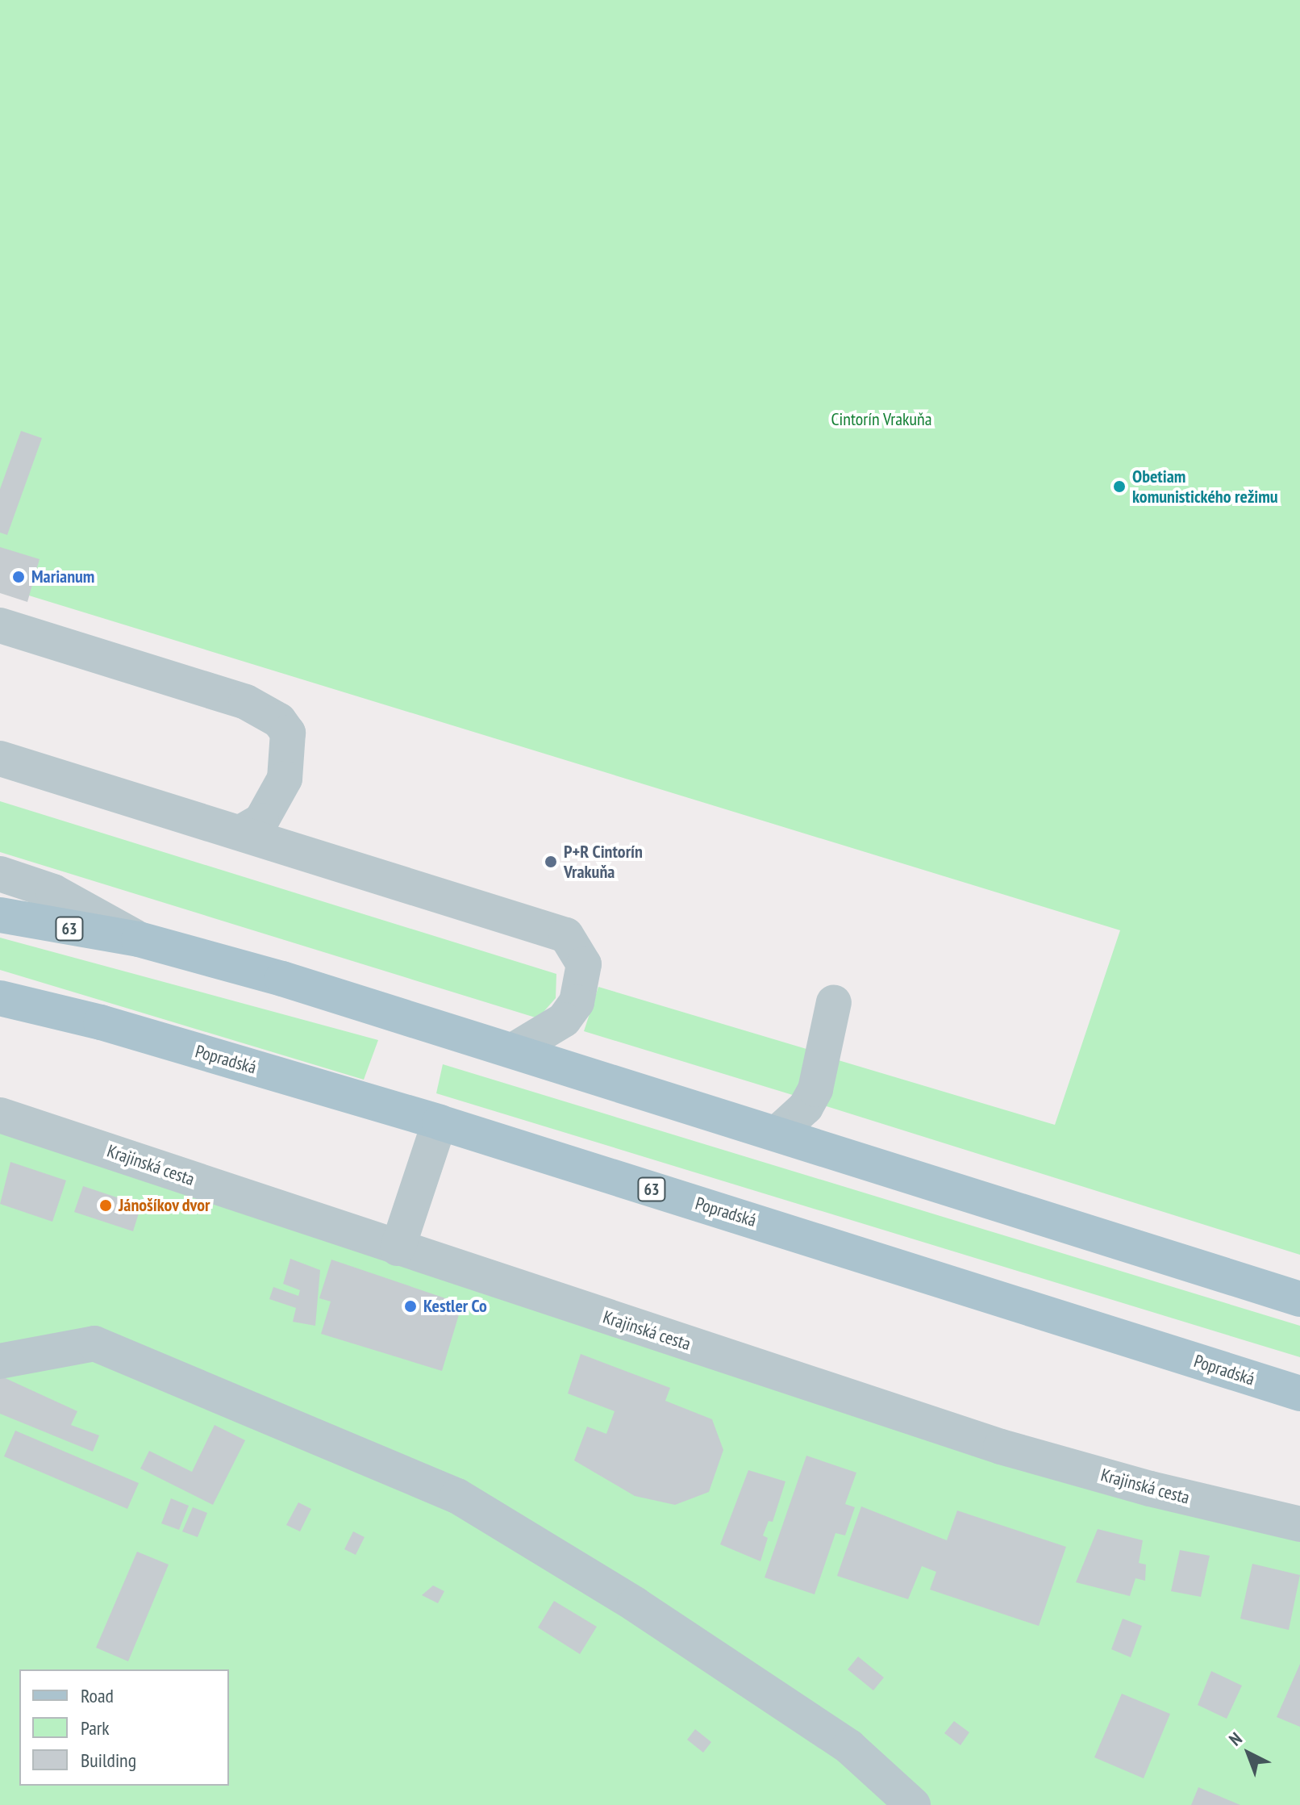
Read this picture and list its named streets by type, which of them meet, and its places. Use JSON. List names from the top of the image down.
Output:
{
  "streets": {
    "main road": ["63", "Popradská"],
    "street": ["Krajinská cesta"]
  },
  "parks": ["Cintorín Vrakuňa"],
  "places": [
    "Obetiam komunistického režimu",
    "Marianum",
    "P+R Cintorín Vrakuňa",
    "Jánošíkov dvor",
    "Kestler Co"
  ],
  "legend": ["Road", "Park", "Building"],
  "north": "top left"
}
